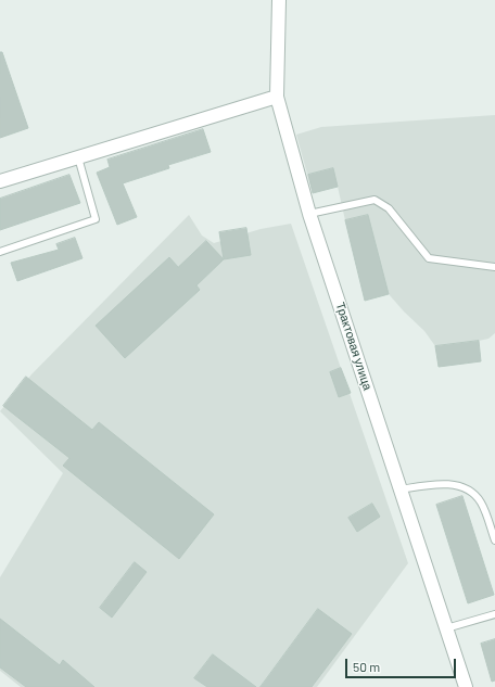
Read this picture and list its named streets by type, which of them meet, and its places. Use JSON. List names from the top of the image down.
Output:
{
  "streets": {
    "street": ["Трактовая улица"]
  },
  "scale_bar": "50 m"
}
